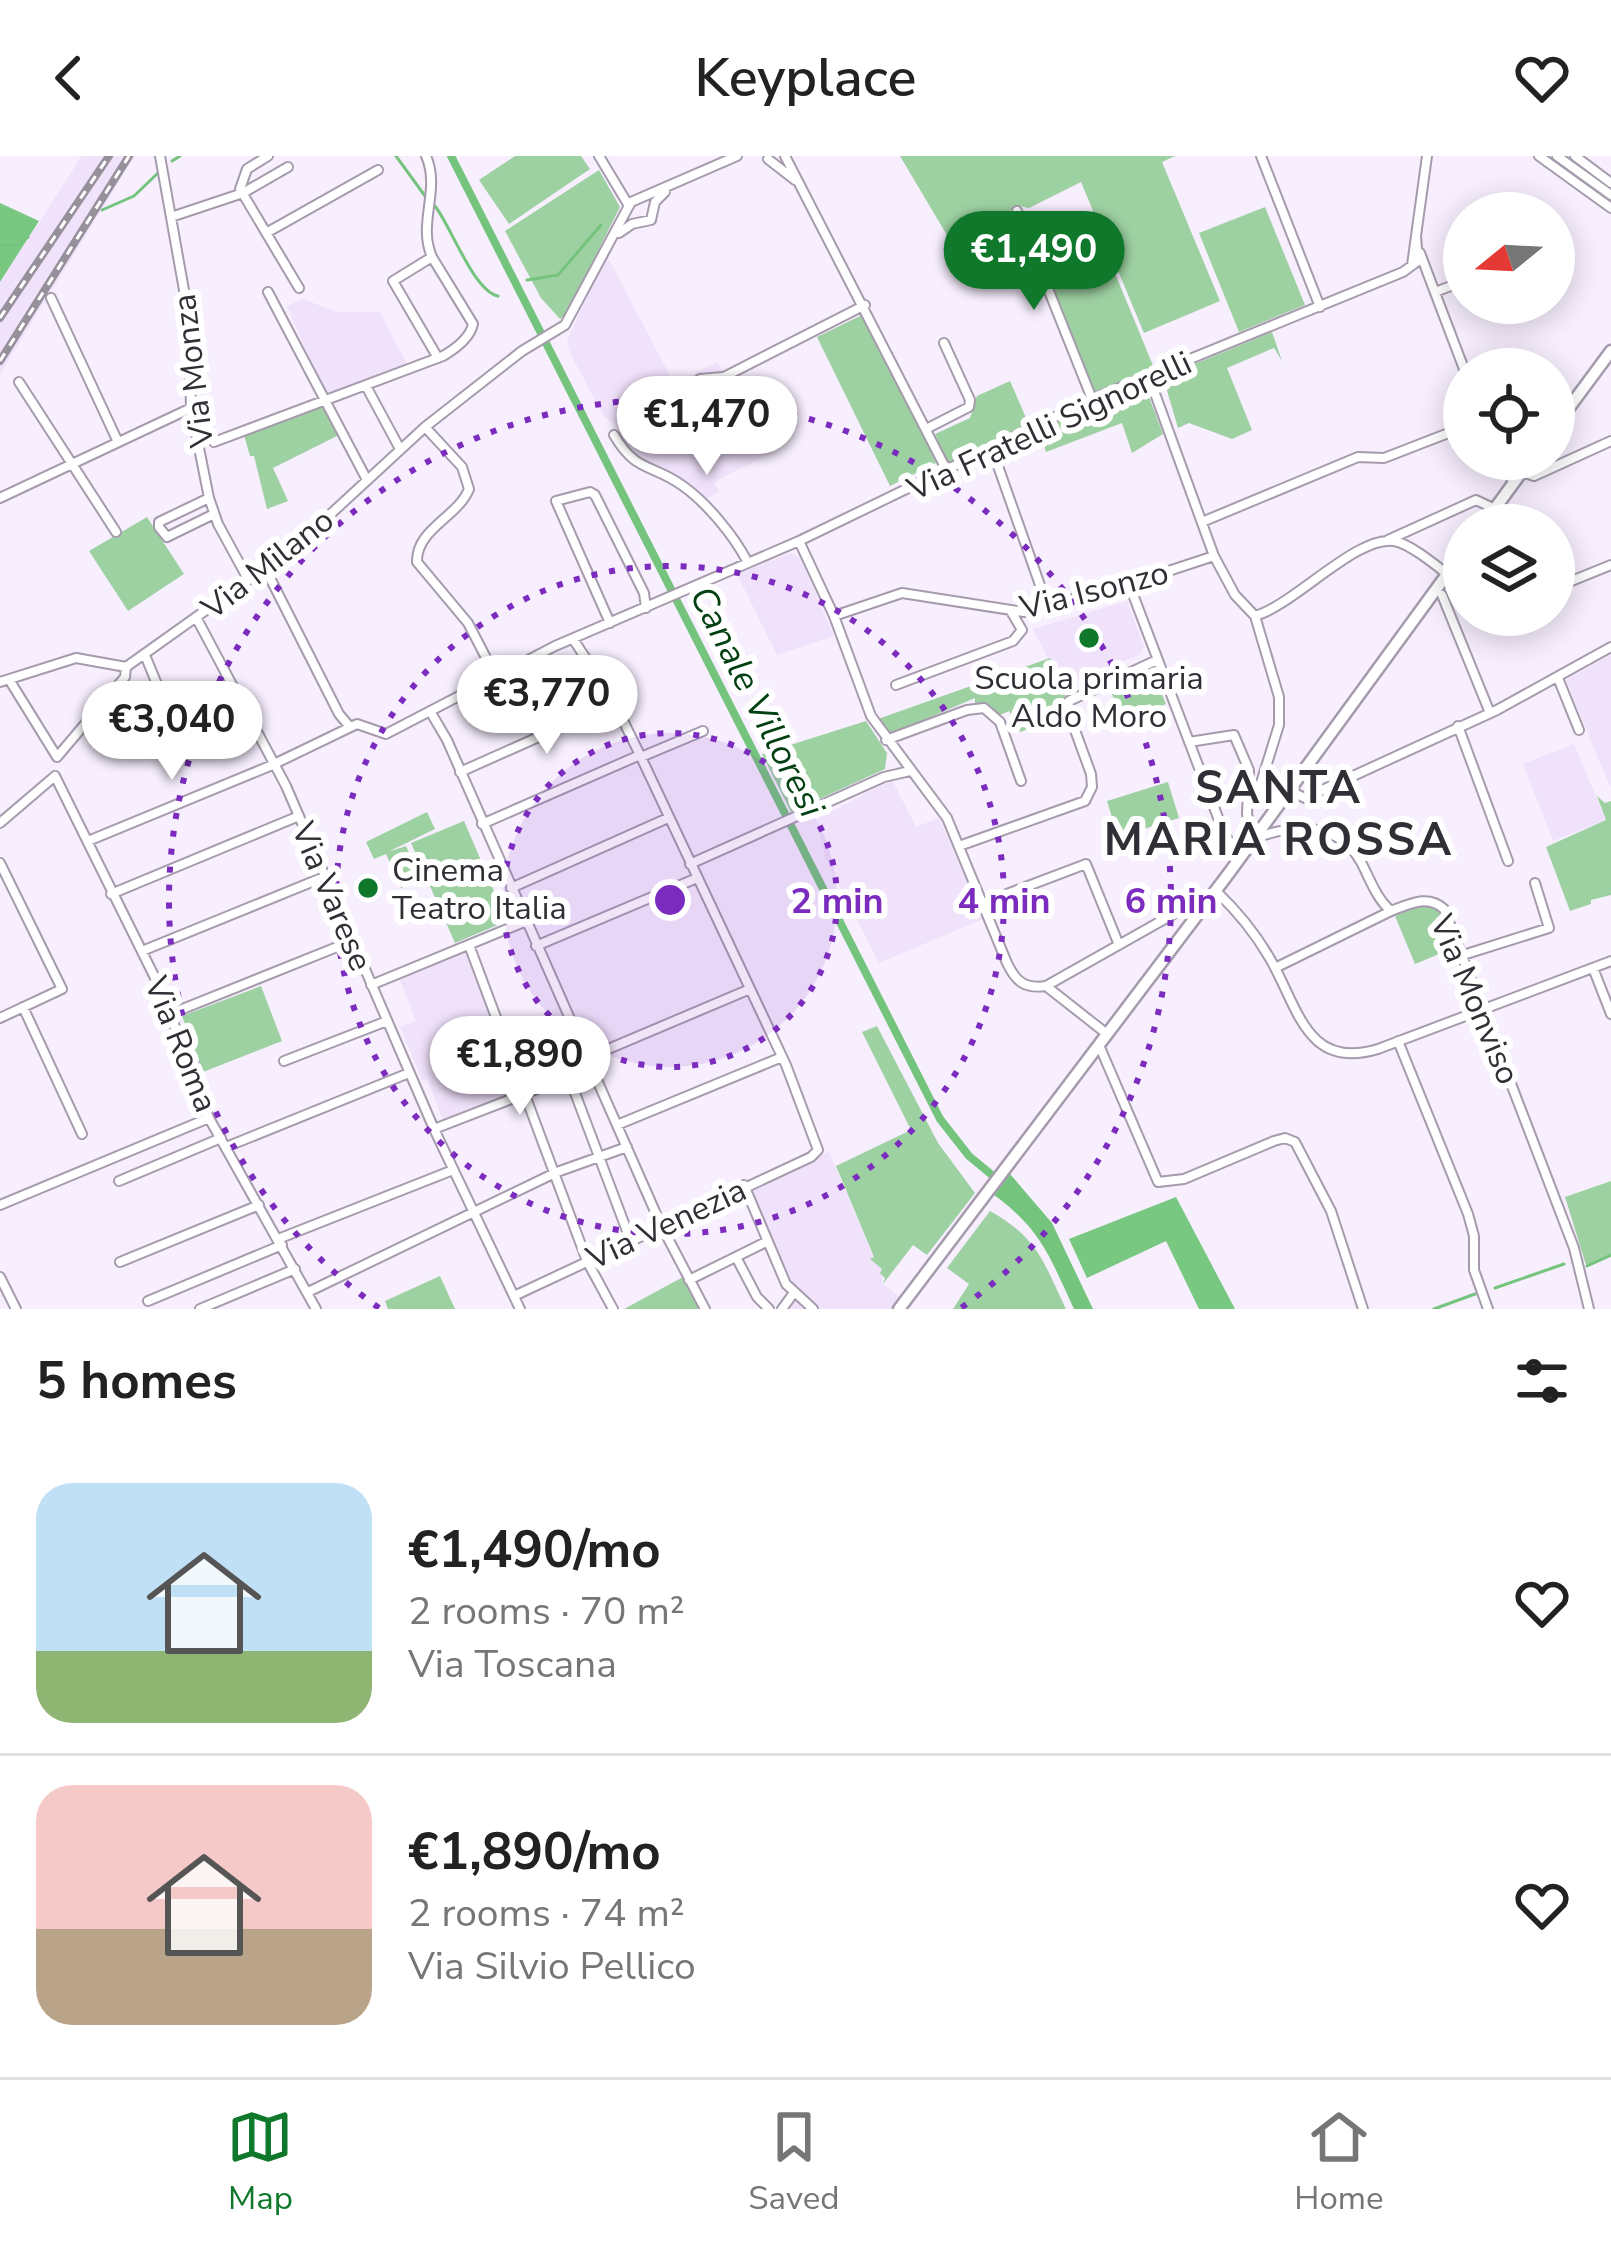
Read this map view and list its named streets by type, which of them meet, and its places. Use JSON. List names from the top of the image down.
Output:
{
  "streets": {
    "street": [
      "Via Monza",
      "Via Fratelli Signorelli",
      "Via Milano",
      "Via Isonzo",
      "Via Varese",
      "Via Monviso",
      "Via Roma",
      "Via Venezia"
    ]
  },
  "crossings": [
    ["Via Monza", "Via Milano"],
    ["Via Milano", "Via Varese"],
    ["Via Varese", "Via Venezia"]
  ],
  "districts": ["SANTA MARIA ROSSA"],
  "water": ["Canale Villoresi"],
  "places": ["Scuola primaria Aldo Moro", "Cinema Teatro Italia"],
  "north": "left",
  "page": {
    "header": "Keyplace",
    "price": [
      "€1,490",
      "€1,470",
      "€3,770",
      "€3,040",
      "€1,890"
    ],
    "heading": "5 homes",
    "list": [
      {
        "name": "€1,490/mo",
        "note": "2 rooms · 70 m² · Via Toscana"
      },
      {
        "name": "€1,890/mo",
        "note": "2 rooms · 74 m² · Via Silvio Pellico"
      }
    ],
    "tabs": ["Map", "Saved", "Home"]
  },
  "rings": ["2 min", "4 min", "6 min"]
}
